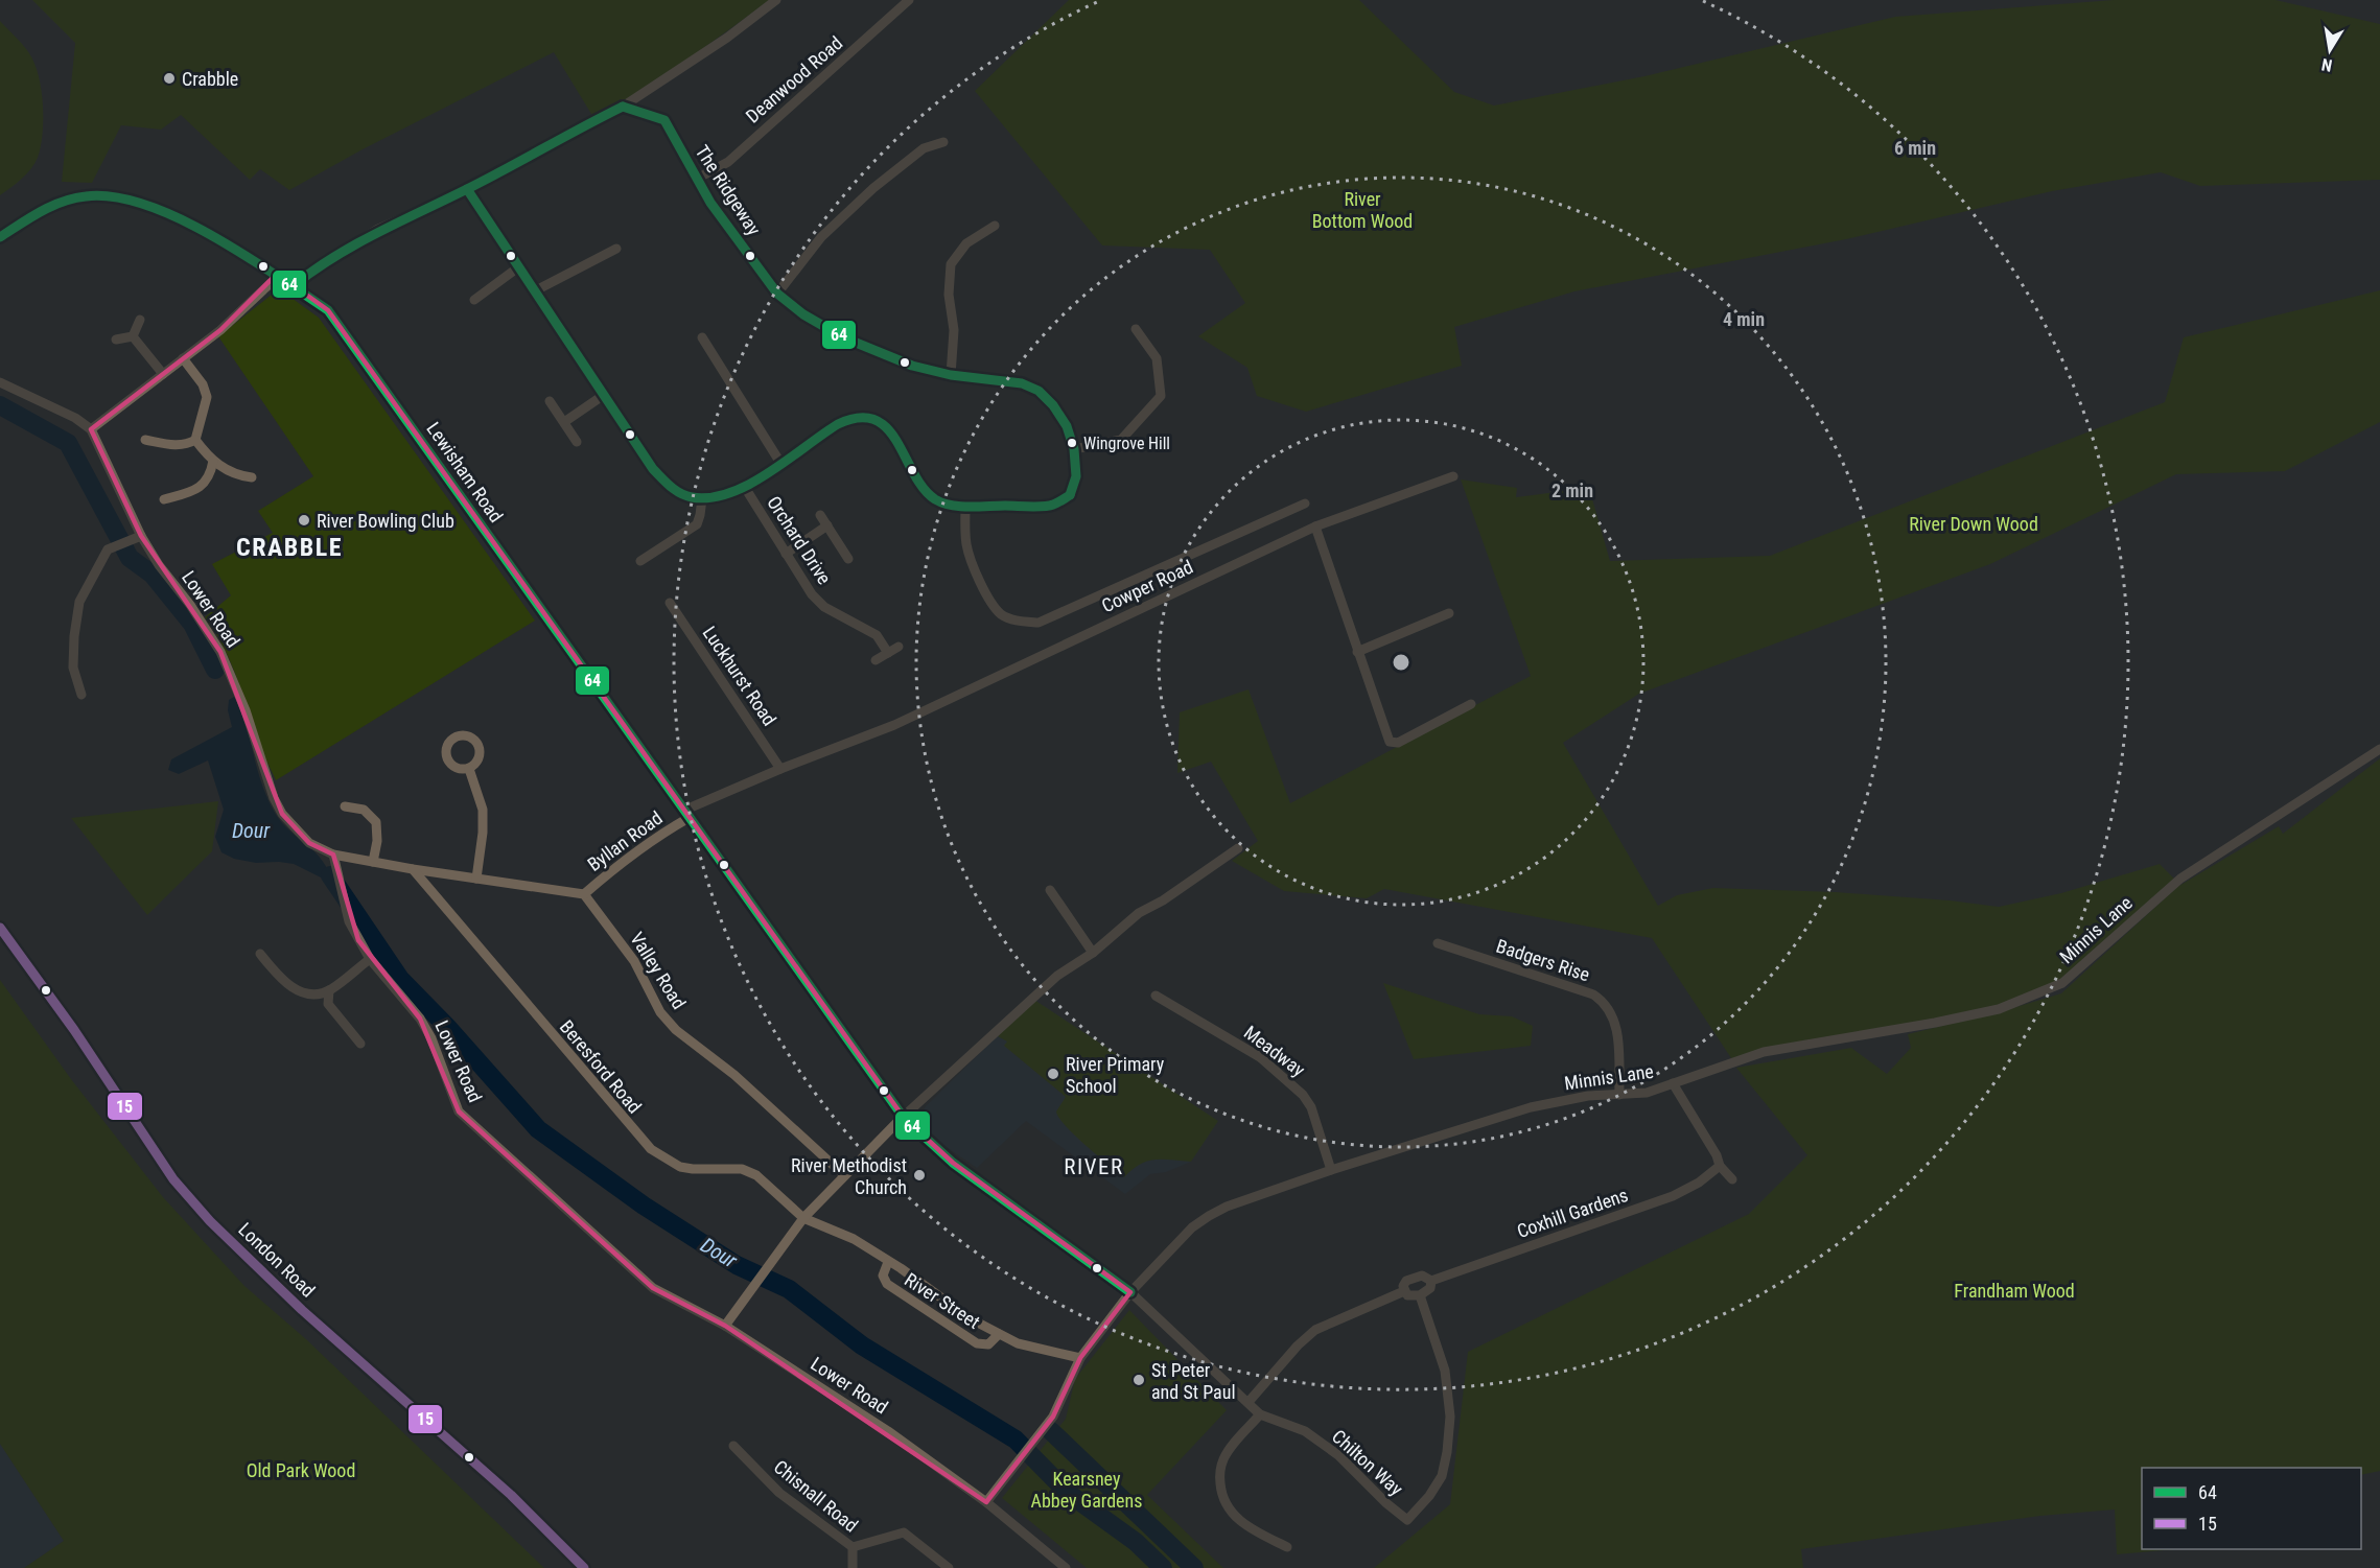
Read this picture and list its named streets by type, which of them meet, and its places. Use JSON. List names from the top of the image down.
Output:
{
  "streets": {
    "main road": ["London Road"],
    "street": [
      "Deanwood Road",
      "The Ridgeway",
      "Lewisham Road",
      "Orchard Drive",
      "Cowper Road",
      "Lower Road",
      "Luckhurst Road",
      "Byllan Road",
      "Minnis Lane",
      "Badgers Rise",
      "Valley Road",
      "Meadway",
      "Beresford Road",
      "Coxhill Gardens",
      "River Street",
      "Chilton Way",
      "Chisnall Road"
    ]
  },
  "crossings": [
    ["Deanwood Road", "The Ridgeway"],
    ["Lewisham Road", "Cowper Road"],
    ["Lewisham Road", "Byllan Road"],
    ["Lewisham Road", "Minnis Lane"],
    ["Cowper Road", "Luckhurst Road"],
    ["Cowper Road", "Byllan Road"],
    ["Lower Road", "Minnis Lane"],
    ["Byllan Road", "Valley Road"],
    ["Minnis Lane", "Badgers Rise"],
    ["Minnis Lane", "Meadway"],
    ["Minnis Lane", "River Street"],
    ["Beresford Road", "River Street"],
    ["Coxhill Gardens", "Chilton Way"]
  ],
  "districts": ["CRABBLE", "RIVER"],
  "water": ["Dour"],
  "parks": [
    "River Bottom Wood",
    "River Down Wood",
    "Frandham Wood",
    "Old Park Wood",
    "Kearsney Abbey Gardens"
  ],
  "places": [
    "Crabble",
    "Wingrove Hill",
    "River Bowling Club",
    "River Primary School",
    "River Methodist Church",
    "St Peter and St Paul"
  ],
  "lines": ["transit line 64", "transit line 15"],
  "legend": ["64", "15"],
  "north": "bottom",
  "rings": ["6 min", "4 min", "2 min"]
}
